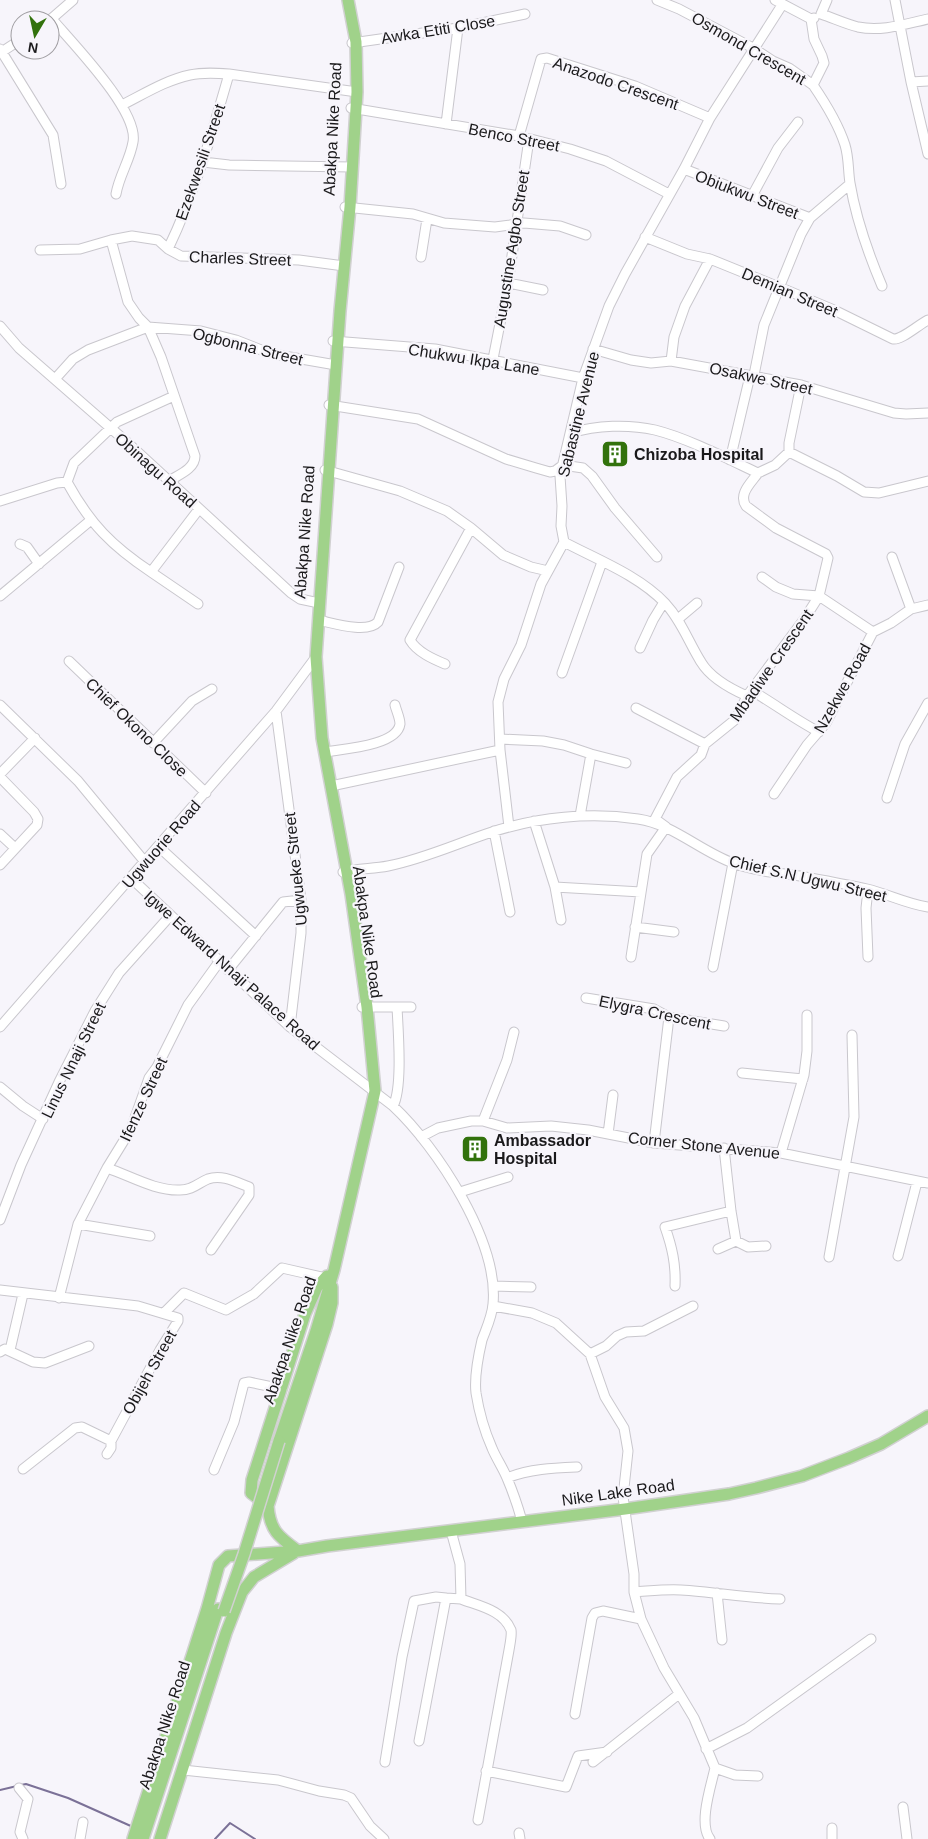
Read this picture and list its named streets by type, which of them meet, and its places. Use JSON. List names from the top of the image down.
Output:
{
  "streets": {
    "main road": ["Abakpa Nike Road", "Nike Lake Road"],
    "street": [
      "Awka Etiti Close",
      "Osmond Crescent",
      "Anazodo Crescent",
      "Benco Street",
      "Ezekwesili Street",
      "Obiukwu Street",
      "Augustine Agbo Street",
      "Charles Street",
      "Demian Street",
      "Ogbonna Street",
      "Chukwu Ikpa Lane",
      "Osakwe Street",
      "Sabastine Avenue",
      "Obinagu Road",
      "Mbadiwe Crescent",
      "Nzekwe Road",
      "Chief Okono Close",
      "Ugwuorie Road",
      "Ugwueke Street",
      "Chief S.N Ugwu Street",
      "Igwe Edward Nnaji Palace Road",
      "Elygra Crescent",
      "Linus Nnaji Street",
      "Ifenze Street",
      "Corner Stone Avenue",
      "Obijeh Street"
    ]
  },
  "crossings": [
    ["Awka Etiti Close", "Abakpa Nike Road"],
    ["Osmond Crescent", "Sabastine Avenue"],
    ["Anazodo Crescent", "Benco Street"],
    ["Anazodo Crescent", "Sabastine Avenue"],
    ["Abakpa Nike Road", "Benco Street"],
    ["Abakpa Nike Road", "Charles Street"],
    ["Abakpa Nike Road", "Ogbonna Street"],
    ["Abakpa Nike Road", "Chukwu Ikpa Lane"],
    ["Abakpa Nike Road", "Obinagu Road"],
    ["Abakpa Nike Road", "Ugwuorie Road"],
    ["Abakpa Nike Road", "Chief S.N Ugwu Street"],
    ["Abakpa Nike Road", "Igwe Edward Nnaji Palace Road"],
    ["Benco Street", "Augustine Agbo Street"],
    ["Benco Street", "Sabastine Avenue"],
    ["Ezekwesili Street", "Charles Street"],
    ["Obiukwu Street", "Sabastine Avenue"],
    ["Augustine Agbo Street", "Chukwu Ikpa Lane"],
    ["Demian Street", "Sabastine Avenue"],
    ["Ogbonna Street", "Obinagu Road"],
    ["Chukwu Ikpa Lane", "Sabastine Avenue"],
    ["Osakwe Street", "Sabastine Avenue"],
    ["Mbadiwe Crescent", "Chief S.N Ugwu Street"],
    ["Chief Okono Close", "Ugwuorie Road"],
    ["Ugwuorie Road", "Ugwueke Street"],
    ["Ugwuorie Road", "Igwe Edward Nnaji Palace Road"],
    ["Ugwueke Street", "Igwe Edward Nnaji Palace Road"],
    ["Igwe Edward Nnaji Palace Road", "Linus Nnaji Street"],
    ["Igwe Edward Nnaji Palace Road", "Ifenze Street"],
    ["Igwe Edward Nnaji Palace Road", "Corner Stone Avenue"],
    ["Igwe Edward Nnaji Palace Road", "Nike Lake Road"],
    ["Ifenze Street", "Obijeh Street"]
  ],
  "places": {
    "building": ["Chizoba Hospital", "Ambassador Hospital"]
  },
  "north": "bottom"
}
